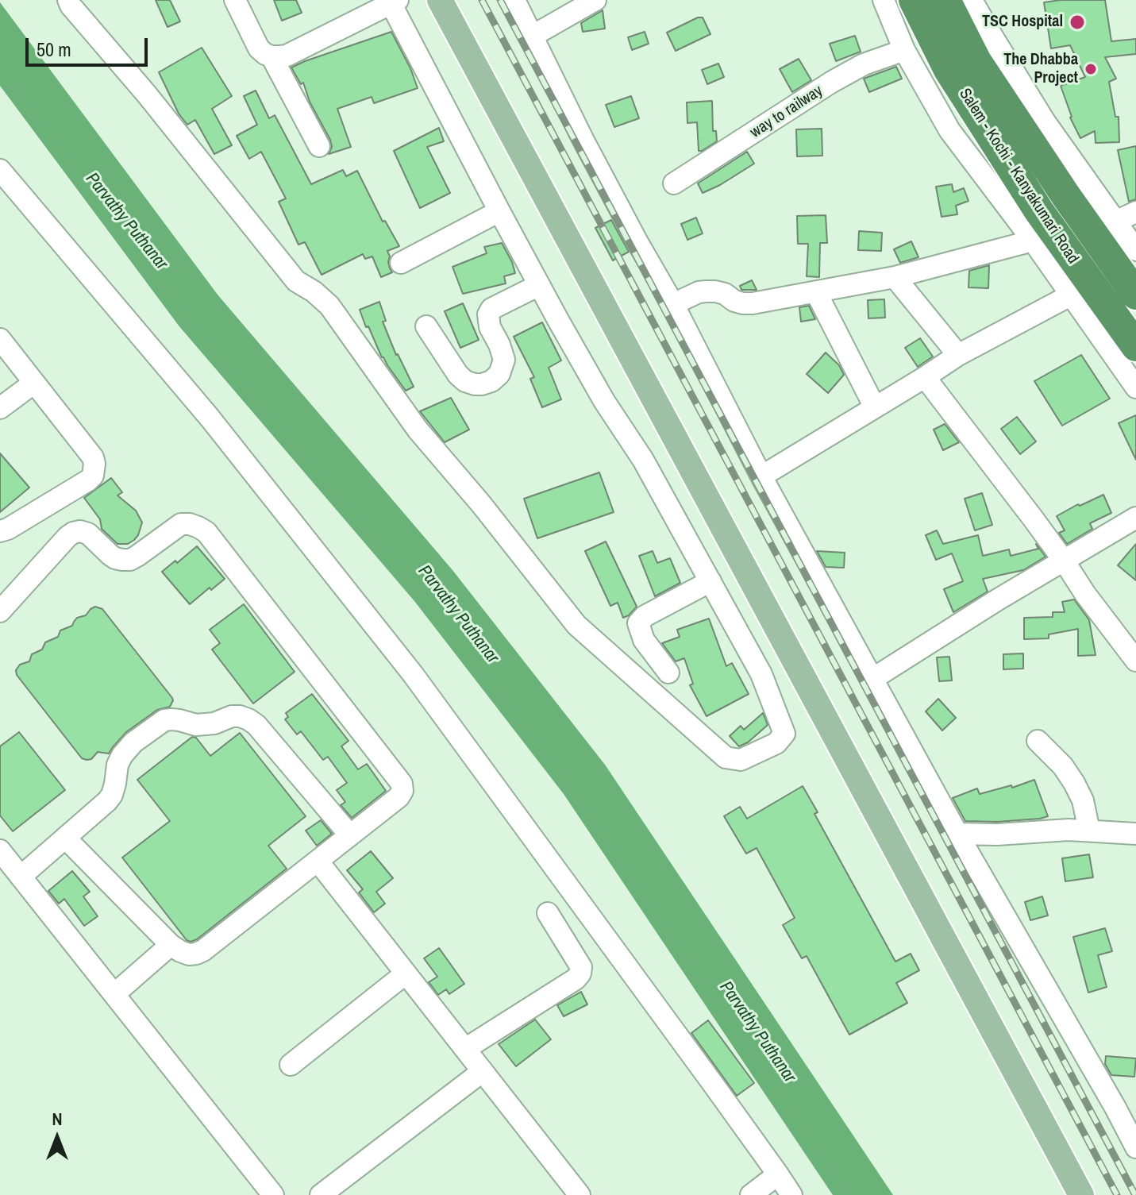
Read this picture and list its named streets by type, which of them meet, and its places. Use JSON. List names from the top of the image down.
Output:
{
  "streets": {
    "highway": ["Salem - Kochi - Kanyakumari Road"],
    "street": ["way to railway"]
  },
  "water": ["Parvathy Puthanar"],
  "places": ["TSC Hospital", "The Dhabba Project"],
  "scale_bar": "50 m",
  "north": "top"
}
